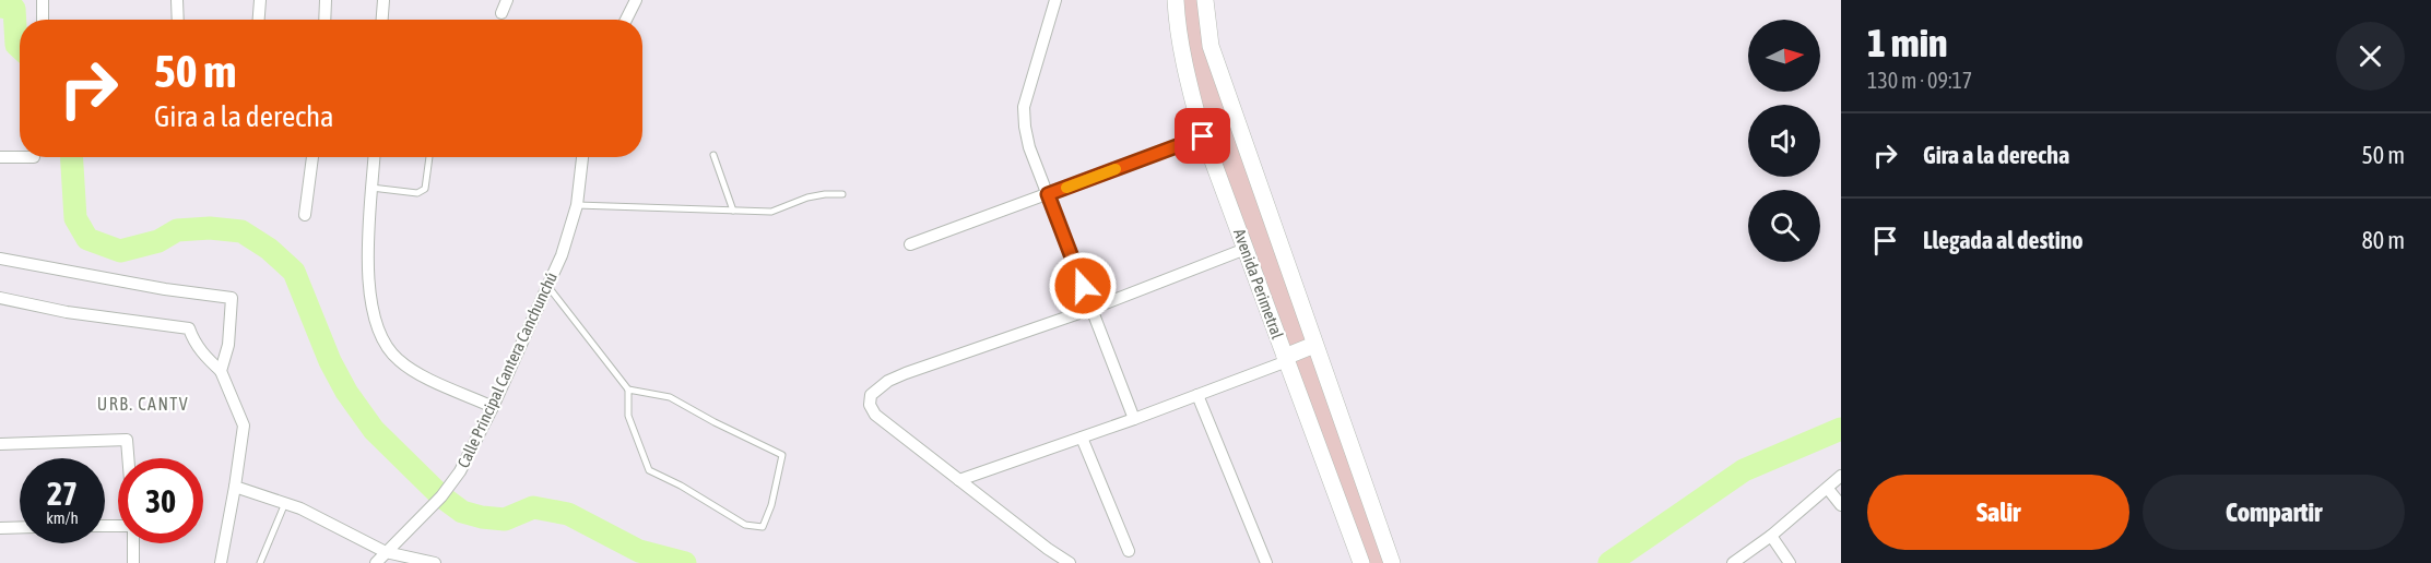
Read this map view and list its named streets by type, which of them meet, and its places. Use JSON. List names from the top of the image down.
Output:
{
  "streets": {
    "main road": ["Avenida Perimetral"],
    "street": ["Calle Principal Cantera Canchunchú"]
  },
  "districts": ["URB. CANTV"],
  "north": "right",
  "page": {
    "heading": ["1 min", "130 m · 09:17"],
    "turn": ["50 m", "Gira a la derecha"],
    "list": [
      {
        "name": "Gira a la derecha",
        "value": "50 m"
      },
      {
        "name": "Llegada al destino",
        "value": "80 m"
      }
    ],
    "speed": "27 km/h",
    "limit": "30",
    "buttons": ["Salir", "Compartir"]
  }
}
